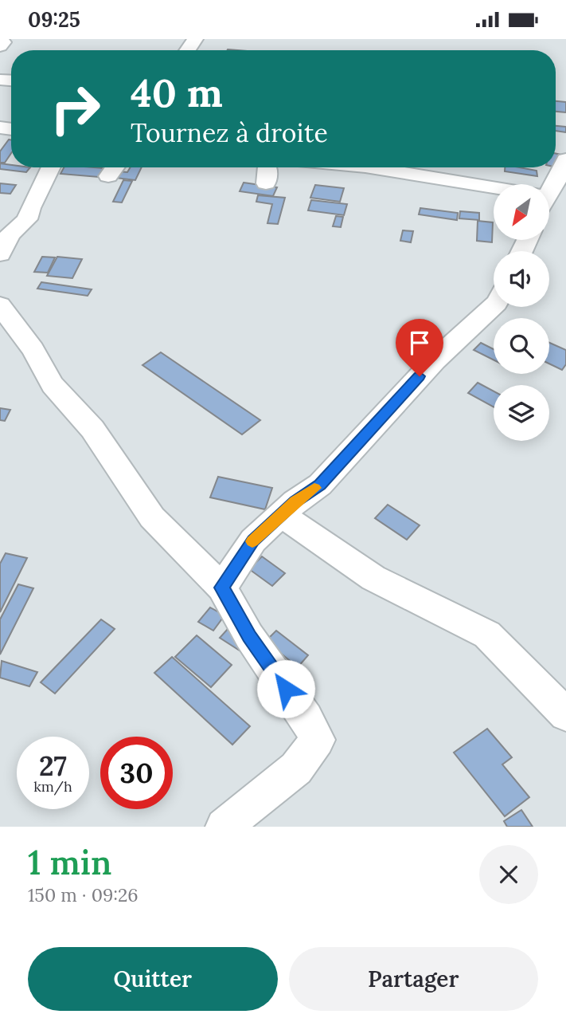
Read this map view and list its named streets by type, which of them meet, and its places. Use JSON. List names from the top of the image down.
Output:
{
  "north": "bottom left",
  "page": {
    "status": "09:25",
    "turn": ["40 m", "Tournez à droite"],
    "speed": "27 km/h",
    "limit": "30",
    "heading": ["1 min", "150 m · 09:26"],
    "buttons": ["Quitter", "Partager"]
  }
}
